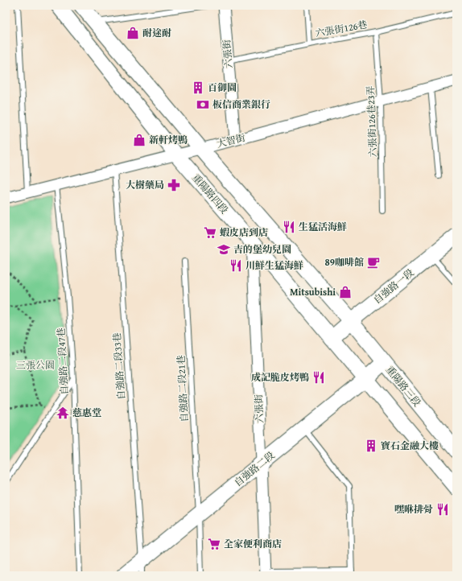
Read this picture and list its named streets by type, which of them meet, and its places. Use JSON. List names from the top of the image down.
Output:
{
  "streets": {
    "main road": [
      "重陽路四段",
      "自強路一段",
      "重陽路三段",
      "自強路二段"
    ],
    "street": ["六張街", "大智街"],
    "lane": [
      "六張街126巷",
      "六張街126巷23弄",
      "自強路二段47巷",
      "自強路二段33巷",
      "自強路二段21巷"
    ]
  },
  "crossings": [
    ["六張街126巷", "六張街"],
    ["六張街126巷", "六張街126巷23弄"],
    ["六張街", "大智街"],
    ["六張街", "重陽路四段"],
    ["六張街", "自強路二段"],
    ["六張街126巷23弄", "大智街"],
    ["大智街", "重陽路四段"],
    ["大智街", "自強路二段47巷"],
    ["大智街", "自強路二段33巷"],
    ["重陽路四段", "自強路一段"],
    ["重陽路四段", "自強路二段"],
    ["自強路一段", "重陽路三段"],
    ["自強路二段33巷", "自強路二段"],
    ["重陽路三段", "自強路二段"],
    ["自強路二段21巷", "自強路二段"]
  ],
  "parks": ["三張公園"],
  "places": {
    "shop": ["耐途耐", "新軒烤鴨", "Mitsubishi"],
    "building": ["百御園", "寶石金融大樓"],
    "bank": ["板信商業銀行"],
    "pharmacy": ["大樹藥局"],
    "restaurant": [
      "生猛活海鮮",
      "川鮮生猛海鮮",
      "成記脆皮烤鴨",
      "嘿咻排骨"
    ],
    "supermarket": ["蝦皮店到店", "全家便利商店"],
    "school or university": ["吉的堡幼兒園"],
    "cafe": ["89咖啡館"],
    "temple": ["慈惠堂"]
  }
}
